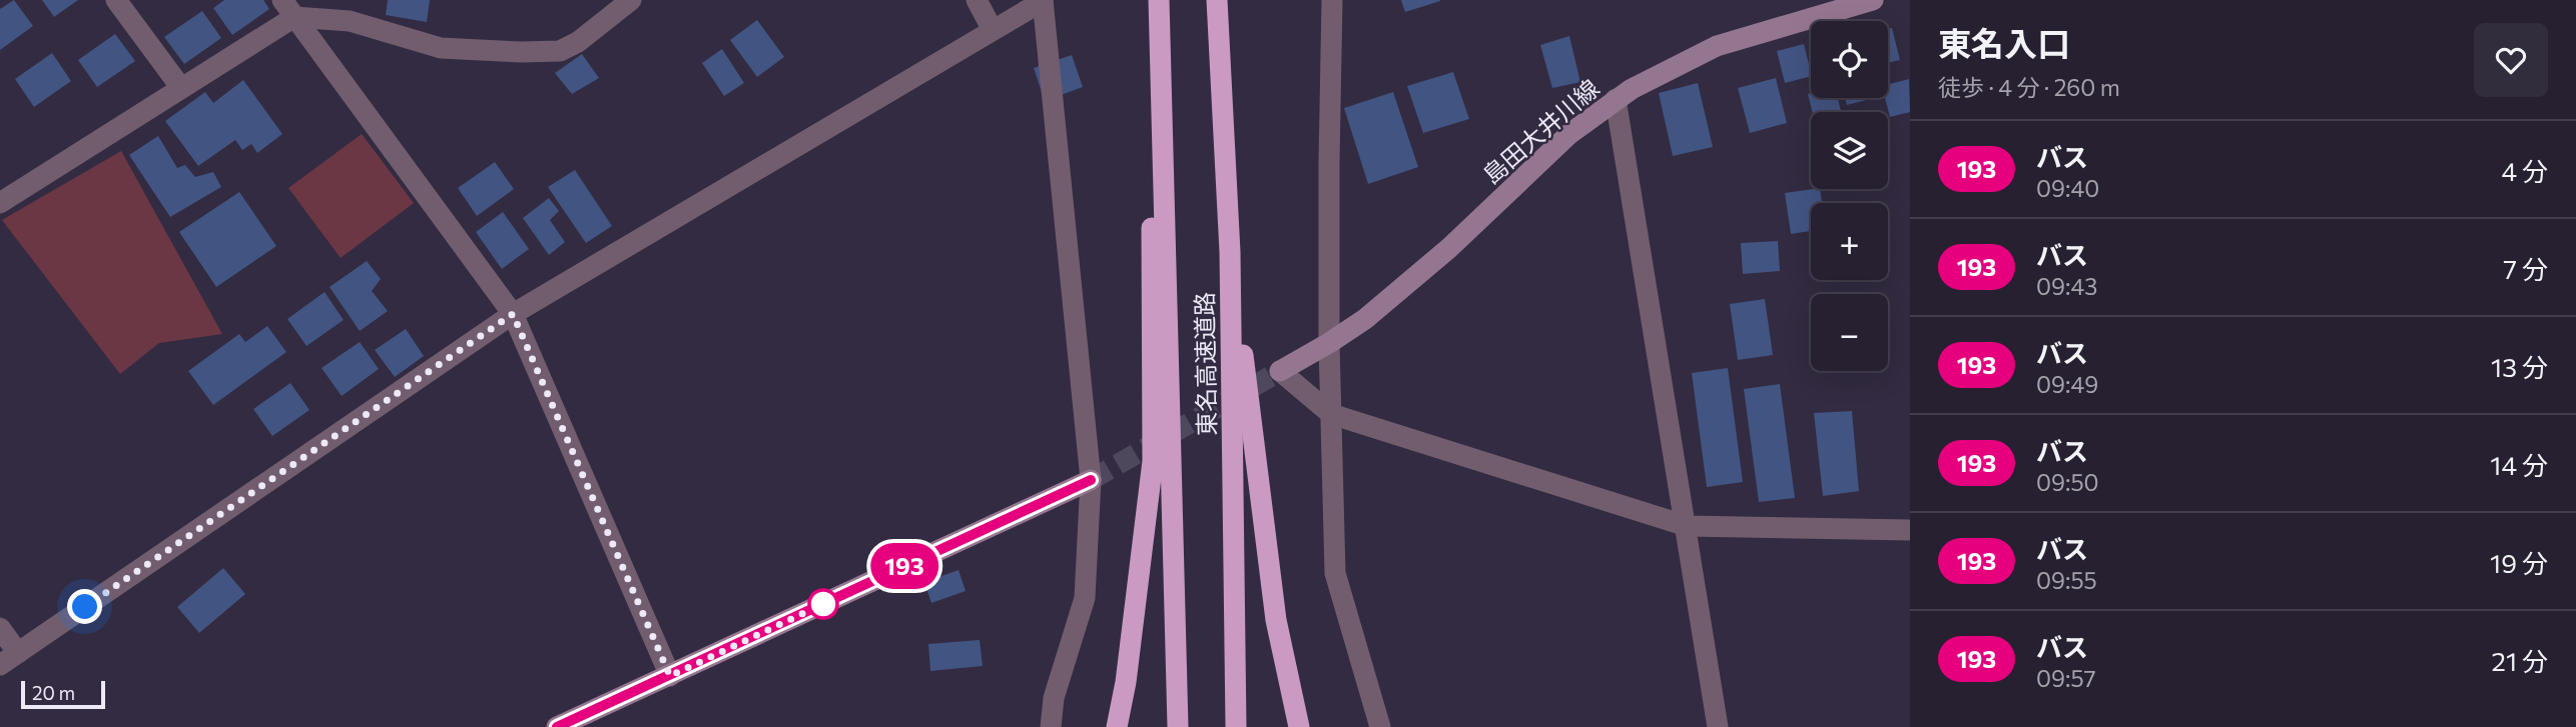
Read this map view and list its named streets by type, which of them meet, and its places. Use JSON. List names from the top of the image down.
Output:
{
  "streets": {
    "highway": ["東名高速道路"],
    "main road": ["島田大井川線"]
  },
  "lines": ["bus line 193"],
  "scale_bar": "20 m",
  "page": {
    "on_map": "193",
    "heading": ["東名入口", "徒歩 · 4 分 · 260 m"],
    "map_buttons": ["+", "−"],
    "list": [
      {
        "mark": "193",
        "name": "バス",
        "note": "09:40",
        "value": "4 分"
      },
      {
        "mark": "193",
        "name": "バス",
        "note": "09:43",
        "value": "7 分"
      },
      {
        "mark": "193",
        "name": "バス",
        "note": "09:49",
        "value": "13 分"
      },
      {
        "mark": "193",
        "name": "バス",
        "note": "09:50",
        "value": "14 分"
      },
      {
        "mark": "193",
        "name": "バス",
        "note": "09:55",
        "value": "19 分"
      },
      {
        "mark": "193",
        "name": "バス",
        "note": "09:57",
        "value": "21 分"
      }
    ],
    "scale": "20 m"
  }
}
